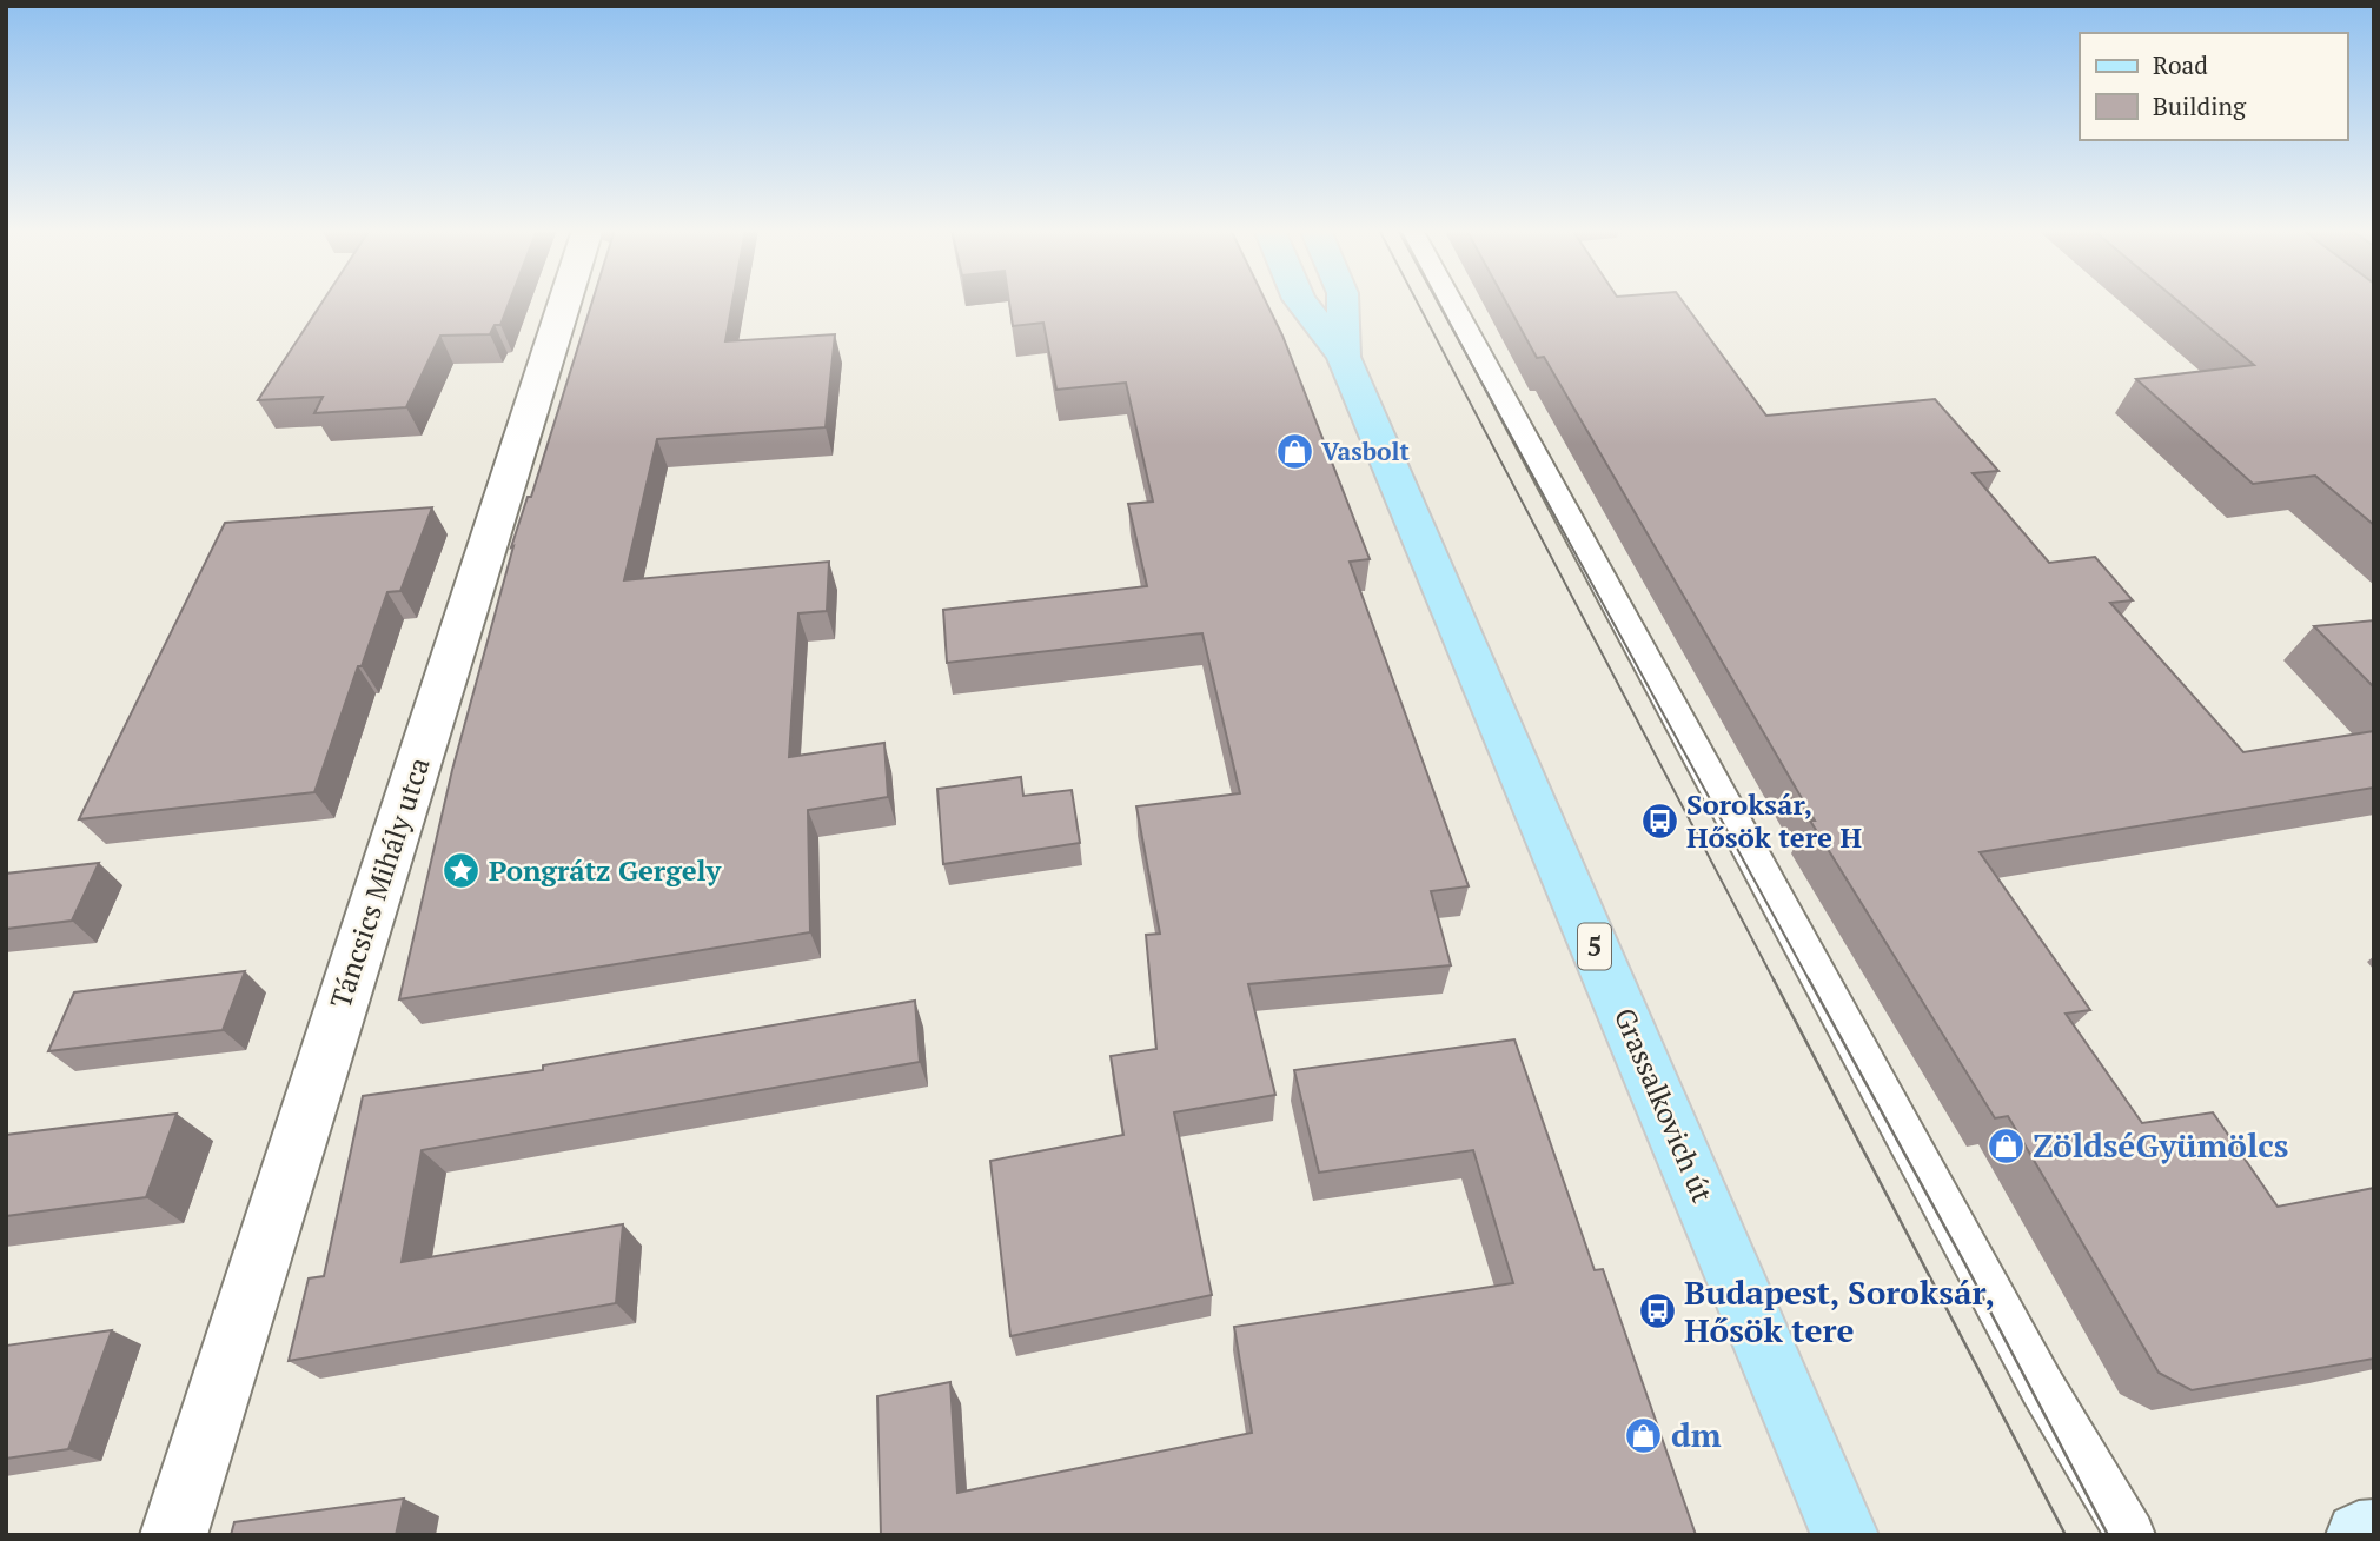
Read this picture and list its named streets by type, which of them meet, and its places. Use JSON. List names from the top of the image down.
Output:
{
  "streets": {
    "main road": ["5", "Grassalkovich út"],
    "street": ["Táncsics Mihály utca"]
  },
  "places": {
    "shop": ["Vasbolt", "ZöldséGyümölcs", "dm"],
    "bus stop": ["Soroksár, Hősök tere H", "Budapest, Soroksár, Hősök tere"],
    "place": ["Pongrátz Gergely"]
  },
  "legend": ["Road", "Building"]
}
